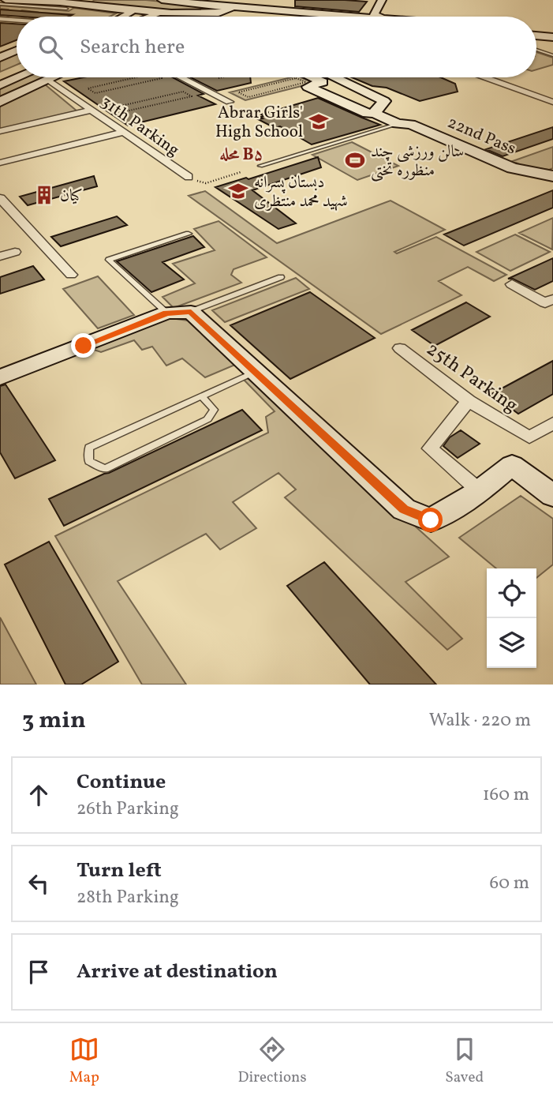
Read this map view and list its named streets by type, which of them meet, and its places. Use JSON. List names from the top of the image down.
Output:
{
  "streets": {
    "main road": ["22nd Pass"],
    "street": ["31th Parking", "25th Parking"]
  },
  "districts": ["محله B۵"],
  "places": {
    "school or university": ["Abrar Girls' High School", "دبستان پسرانه شهید محمد منتظری"],
    "sports": ["سالن ورزشی چند منظوره تختی"],
    "building": ["کیان"]
  },
  "page": {
    "search": "Search here",
    "heading": ["3 min", "Walk · 220 m"],
    "list": [
      ["Continue", "26th Parking", "160 m"],
      ["Turn left", "28th Parking", "60 m"],
      "Arrive at destination"
    ],
    "nav": ["Map", "Directions", "Saved"]
  }
}
